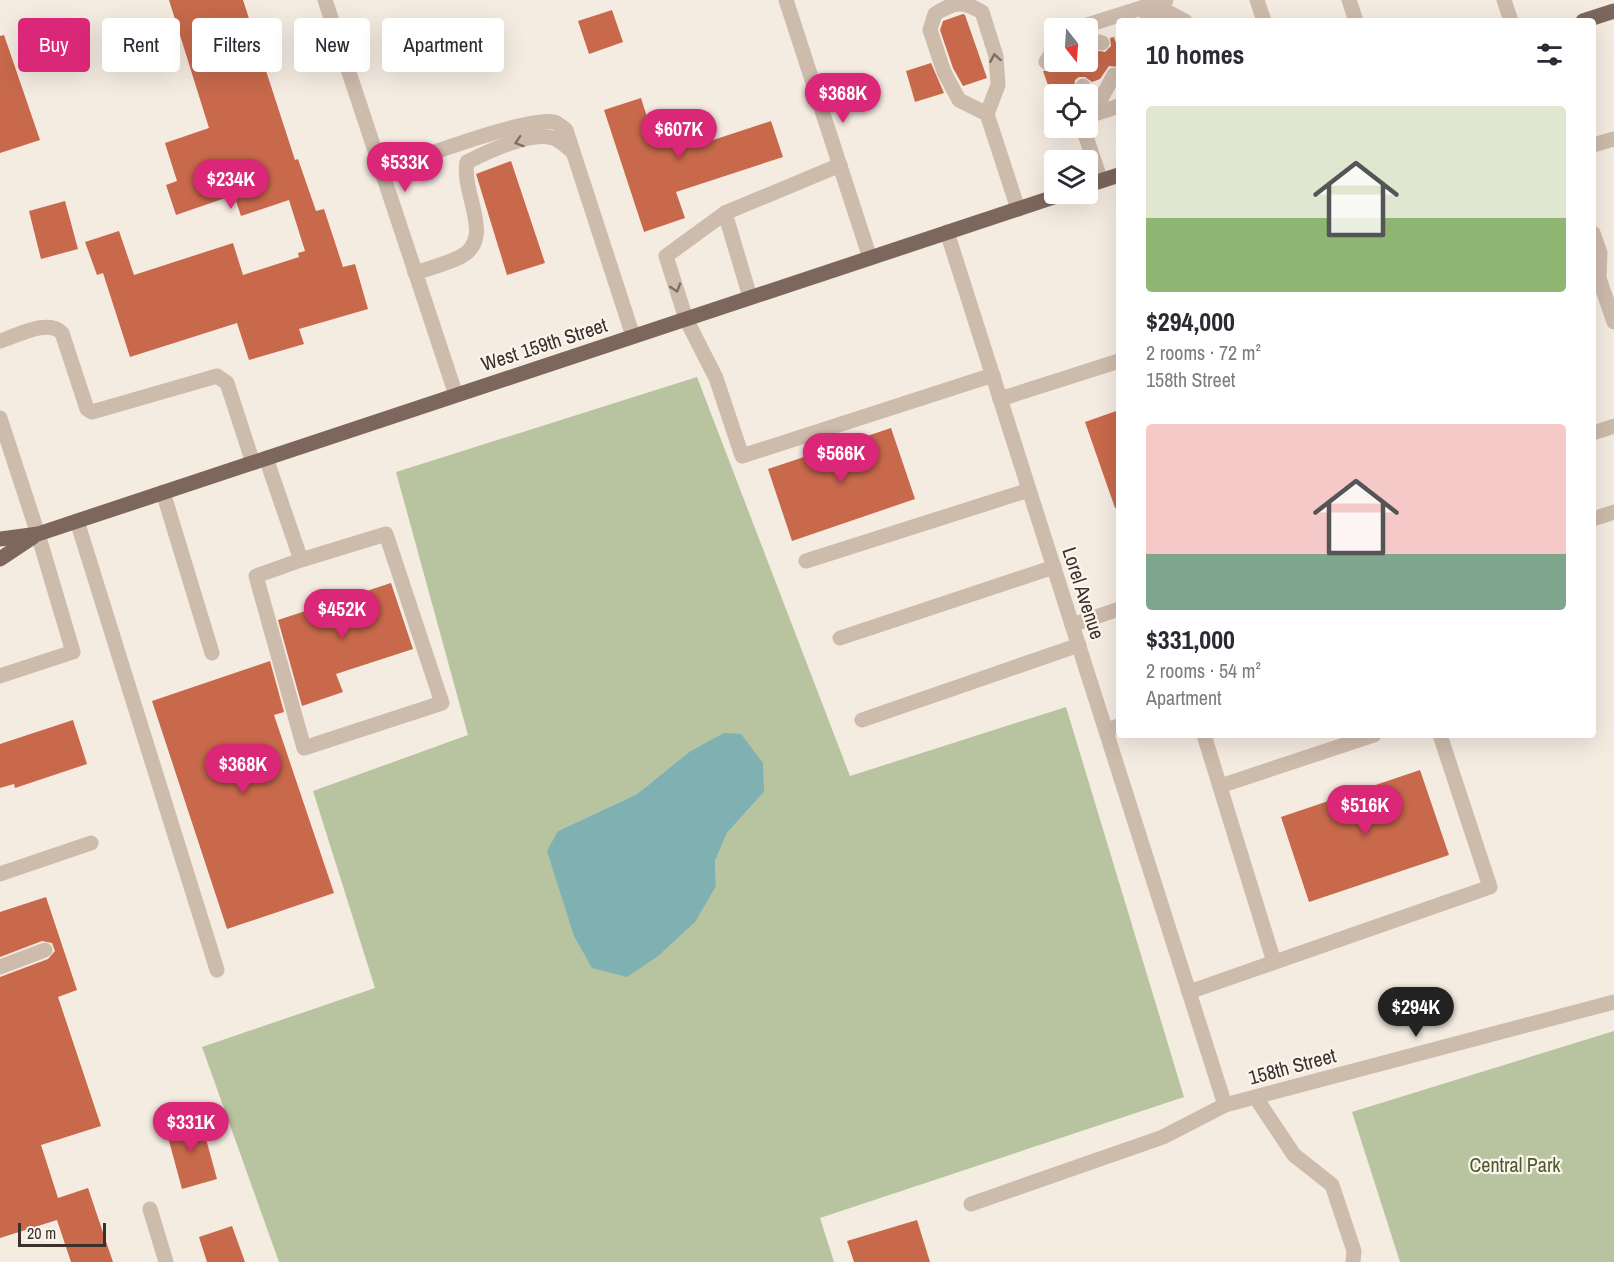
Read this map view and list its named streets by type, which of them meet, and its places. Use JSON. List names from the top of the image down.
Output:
{
  "streets": {
    "main road": ["West 159th Street"],
    "street": ["Lorel Avenue", "158th Street"]
  },
  "crossings": [
    ["West 159th Street", "Lorel Avenue"],
    ["Lorel Avenue", "158th Street"]
  ],
  "parks": ["Central Park"],
  "scale_bar": "20 m",
  "north": "bottom",
  "page": {
    "chip": [
      "Buy",
      "Rent",
      "Filters",
      "New",
      "Apartment"
    ],
    "heading": "10 homes",
    "price": [
      "$368K",
      "$607K",
      "$533K",
      "$234K",
      "$566K",
      "$452K",
      "$368K",
      "$516K",
      "$294K",
      "$331K"
    ],
    "list": [
      {
        "name": "$294,000",
        "note": "2 rooms · 72 m² · 158th Street"
      },
      {
        "name": "$331,000",
        "note": "2 rooms · 54 m² · Apartment"
      }
    ],
    "scale": "20 m"
  }
}
